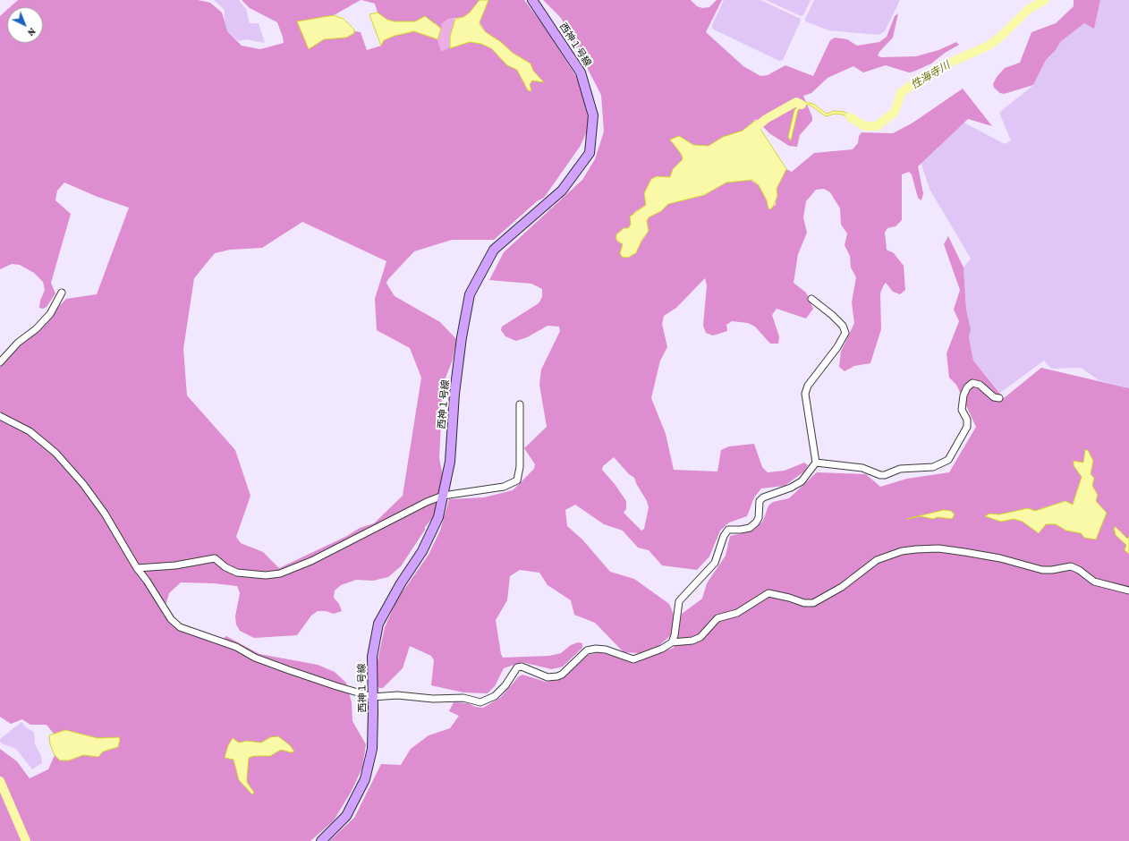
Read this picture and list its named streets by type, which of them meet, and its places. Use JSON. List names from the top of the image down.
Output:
{
  "streets": {
    "street": ["西神１号線"]
  },
  "water": ["性海寺川"],
  "north": "bottom right"
}
